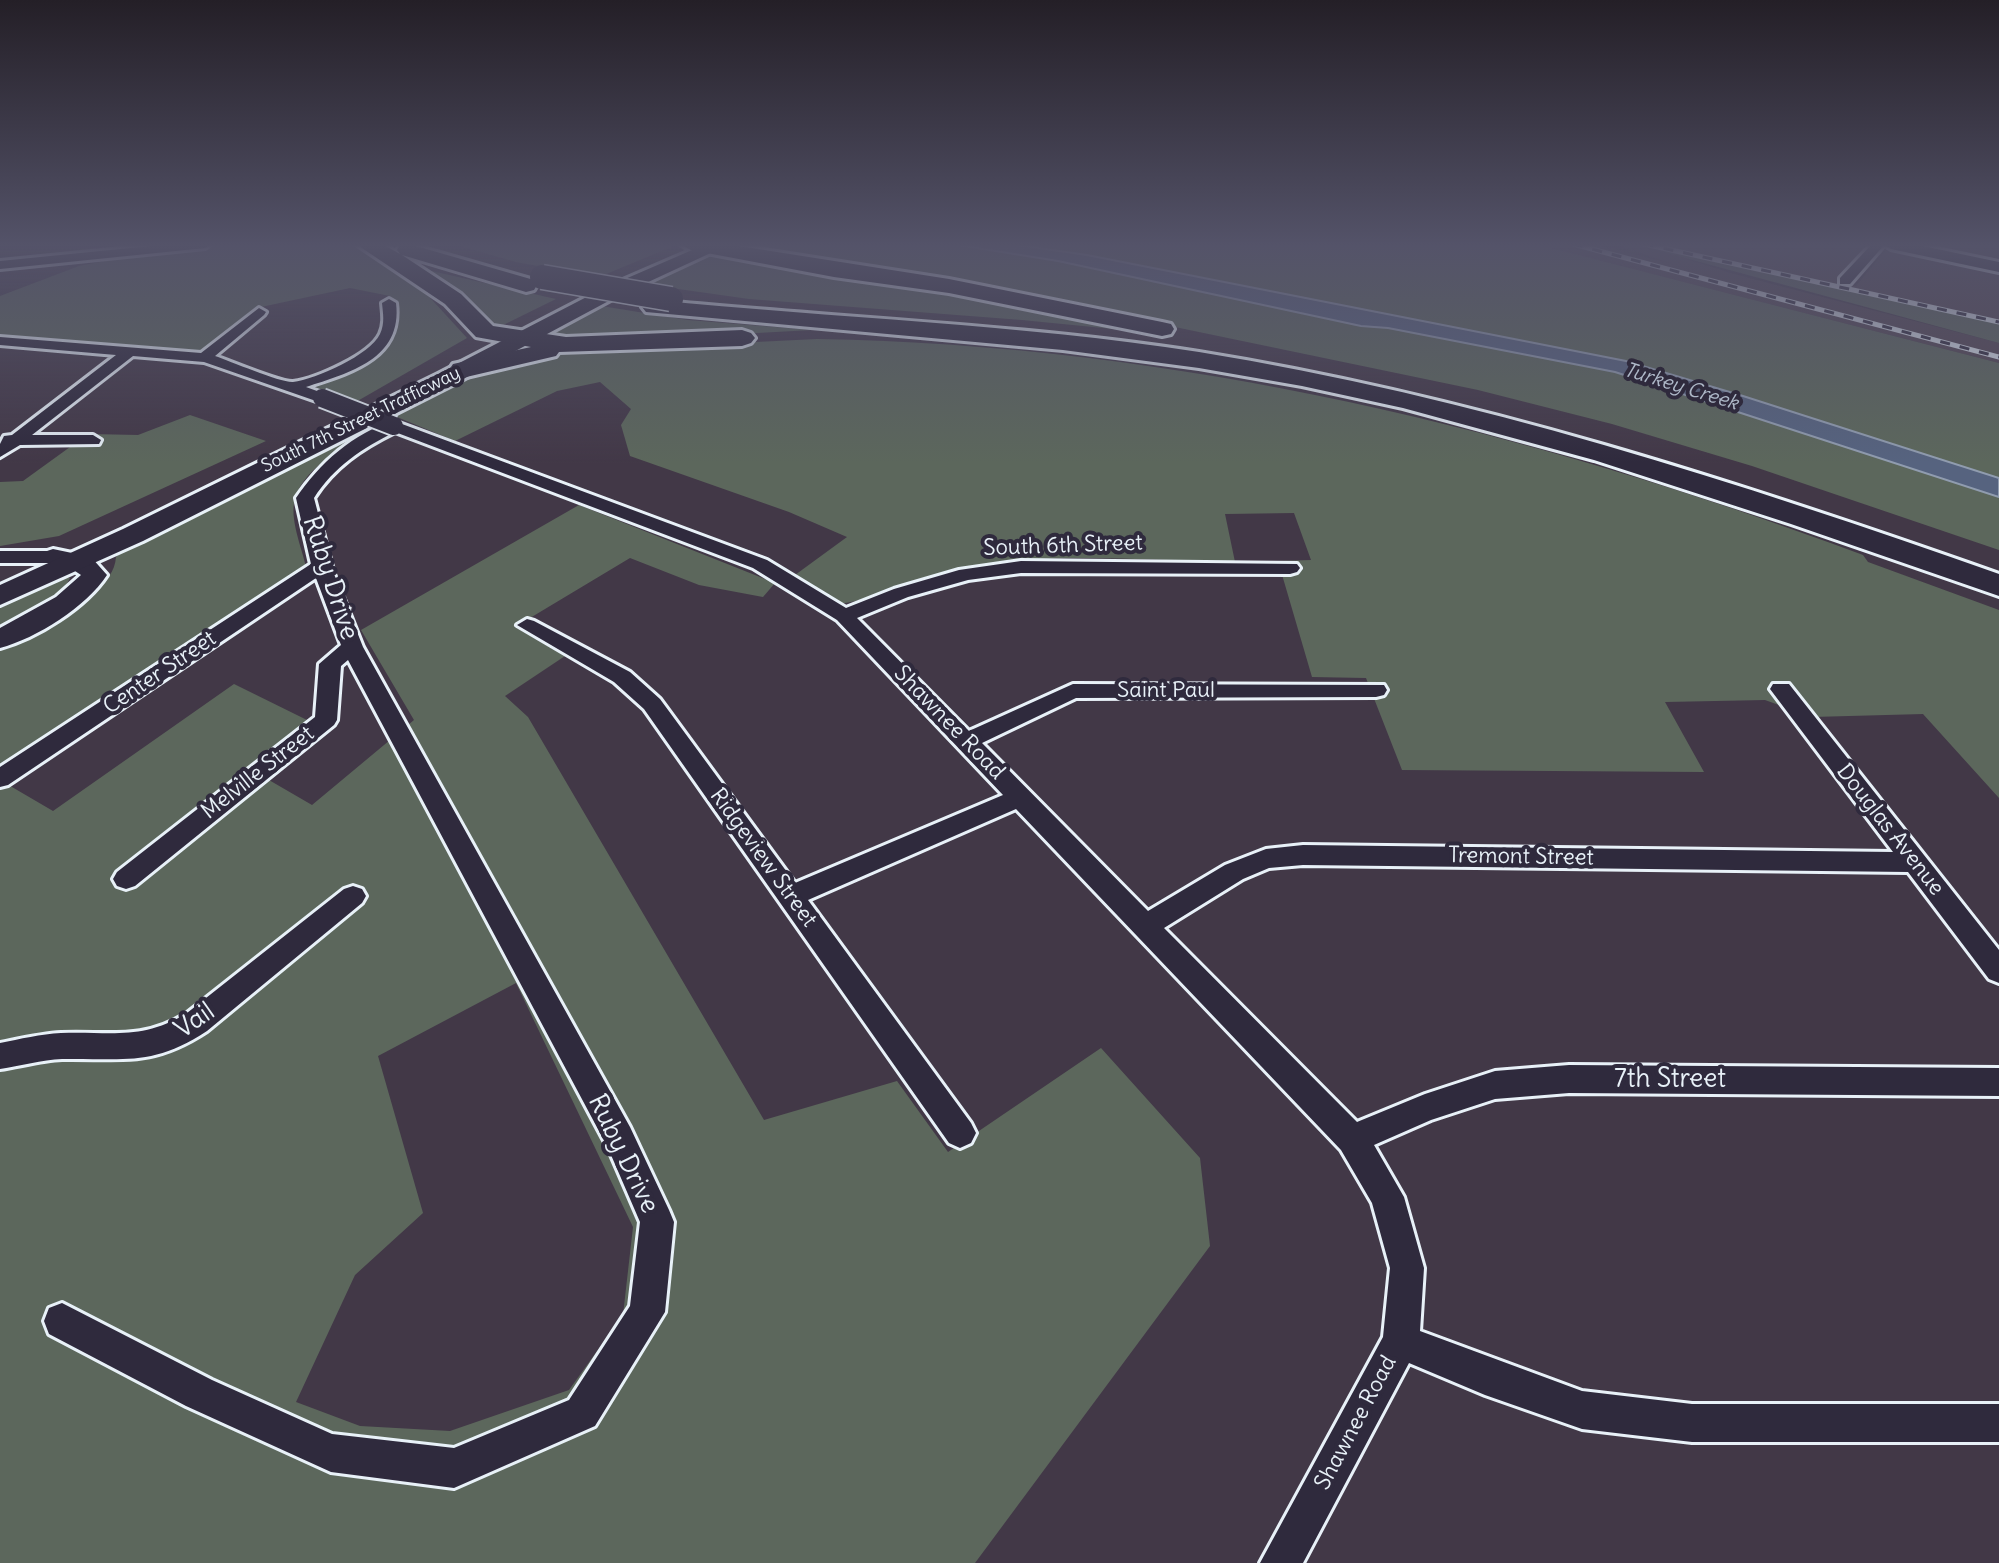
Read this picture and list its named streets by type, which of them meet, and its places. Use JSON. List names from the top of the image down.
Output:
{
  "streets": {
    "main road": ["South 7th Street Trafficway"],
    "street": [
      "South 6th Street",
      "Ruby Drive",
      "Center Street",
      "Saint Paul",
      "Shawnee Road",
      "Melville Street",
      "Douglas Avenue",
      "Tremont Street",
      "Ridgeview Street",
      "Vail",
      "7th Street"
    ]
  },
  "crossings": [
    ["South 6th Street", "Shawnee Road"],
    ["Ruby Drive", "Center Street"],
    ["Ruby Drive", "Shawnee Road"],
    ["Ruby Drive", "Melville Street"],
    ["Saint Paul", "Shawnee Road"],
    ["Shawnee Road", "Tremont Street"],
    ["Shawnee Road", "7th Street"],
    ["Douglas Avenue", "Tremont Street"]
  ],
  "water": ["Turkey Creek"]
}
